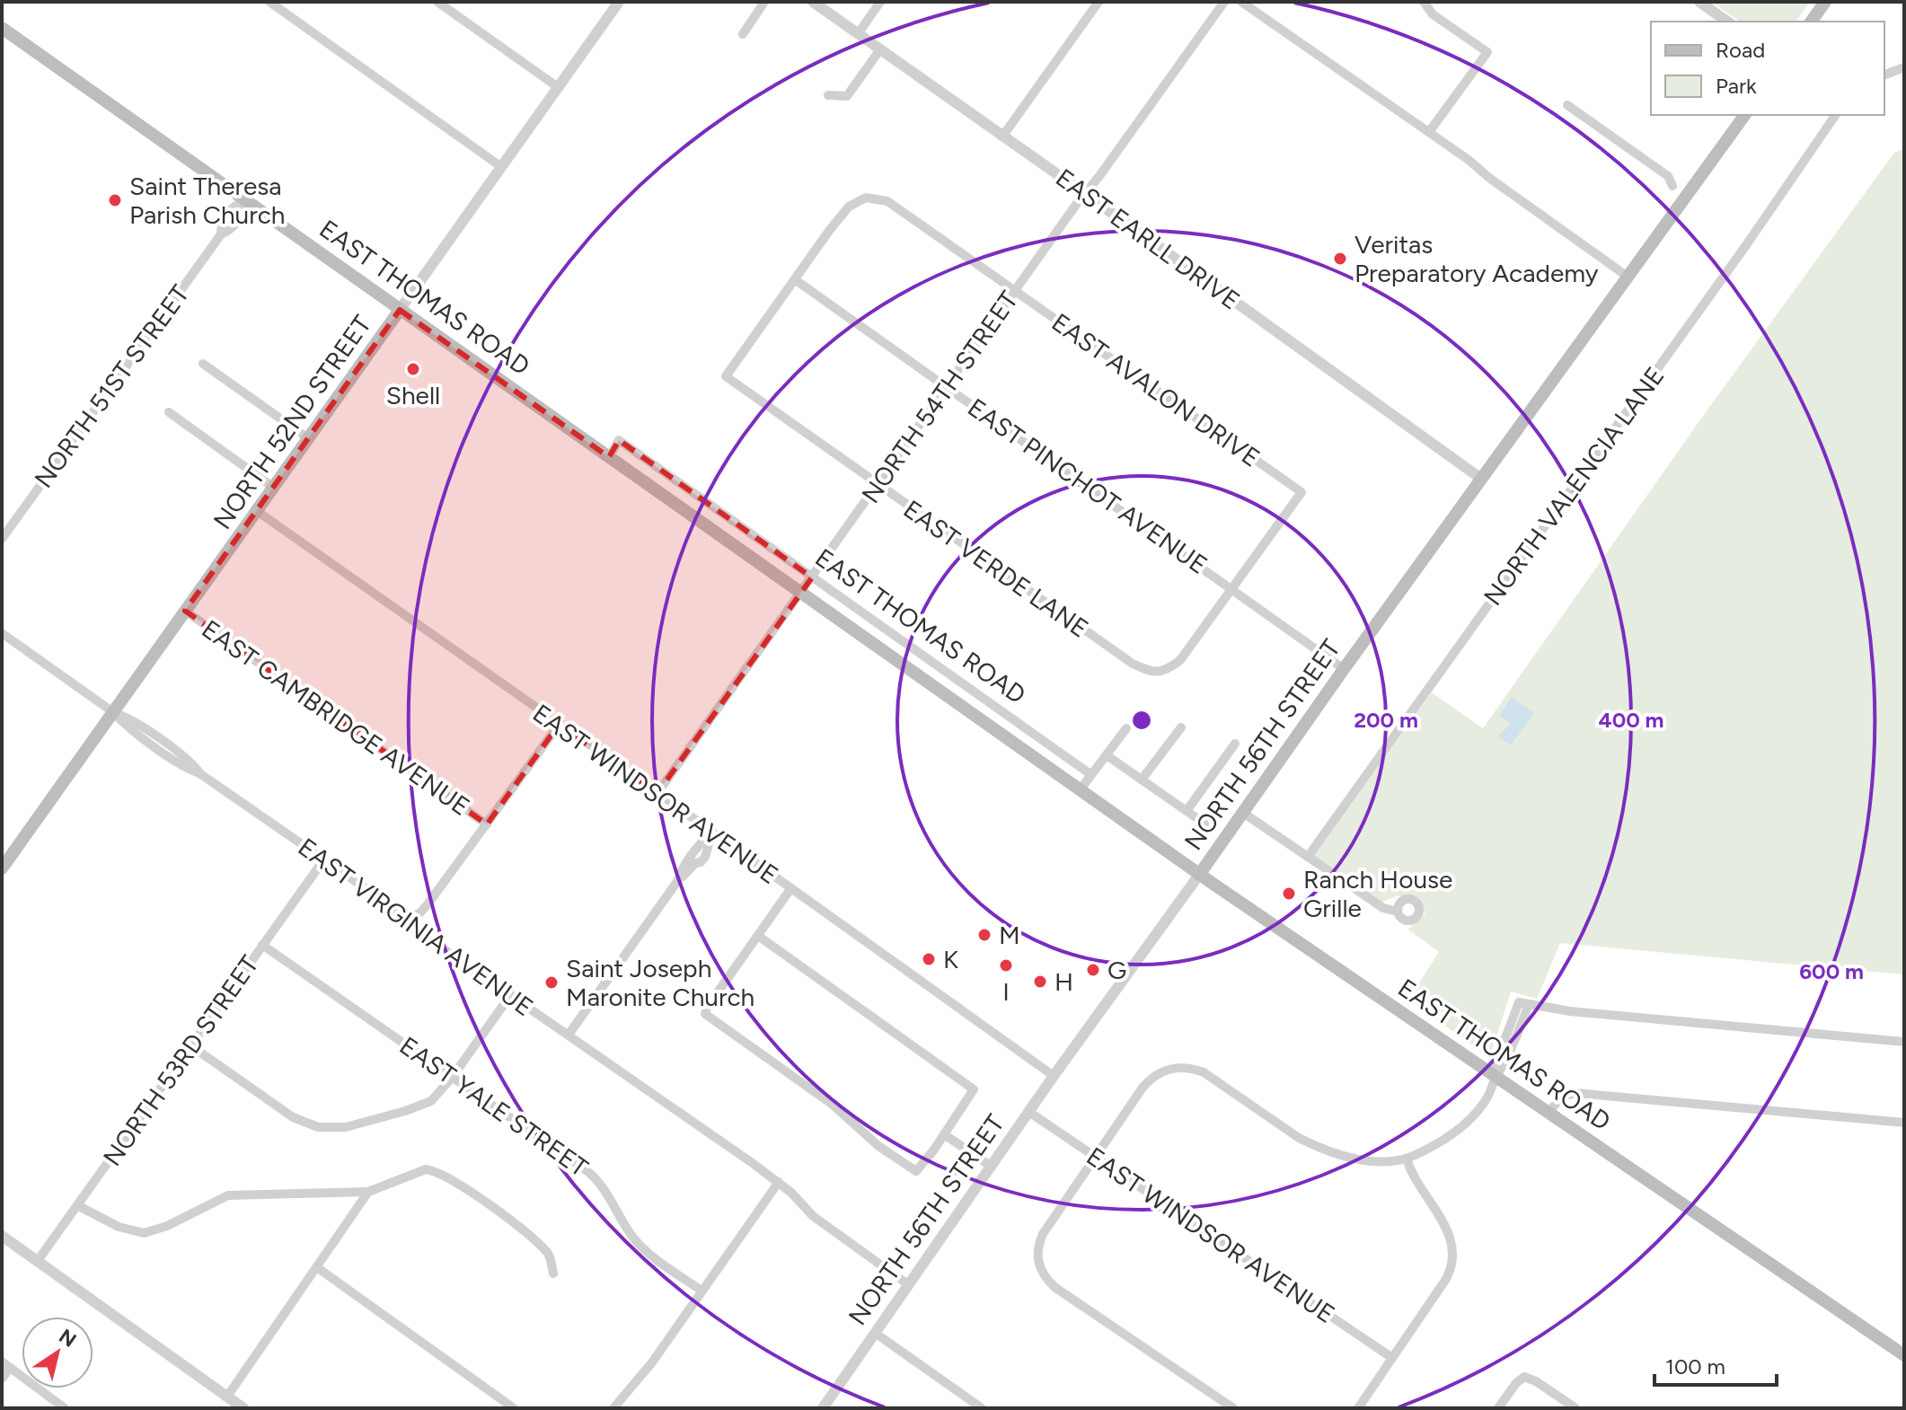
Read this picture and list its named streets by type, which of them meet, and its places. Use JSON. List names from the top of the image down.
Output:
{
  "streets": {
    "main road": ["EAST THOMAS ROAD", "NORTH 52ND STREET", "NORTH 56TH STREET"],
    "street": [
      "EAST EARLL DRIVE",
      "NORTH 51ST STREET",
      "EAST AVALON DRIVE",
      "NORTH 54TH STREET",
      "EAST PINCHOT AVENUE",
      "NORTH VALENCIA LANE",
      "EAST VERDE LANE",
      "EAST CAMBRIDGE AVENUE",
      "EAST WINDSOR AVENUE",
      "EAST VIRGINIA AVENUE",
      "NORTH 53RD STREET",
      "EAST YALE STREET"
    ]
  },
  "crossings": [
    ["EAST EARLL DRIVE", "NORTH 54TH STREET"],
    ["EAST EARLL DRIVE", "NORTH 56TH STREET"],
    ["EAST THOMAS ROAD", "NORTH 51ST STREET"],
    ["EAST THOMAS ROAD", "NORTH 54TH STREET"],
    ["EAST THOMAS ROAD", "NORTH 52ND STREET"],
    ["EAST THOMAS ROAD", "NORTH 56TH STREET"],
    ["EAST AVALON DRIVE", "NORTH 54TH STREET"],
    ["EAST AVALON DRIVE", "EAST PINCHOT AVENUE"],
    ["EAST AVALON DRIVE", "EAST VERDE LANE"],
    ["NORTH 54TH STREET", "EAST PINCHOT AVENUE"],
    ["NORTH 54TH STREET", "EAST VERDE LANE"],
    ["NORTH 54TH STREET", "EAST WINDSOR AVENUE"],
    ["NORTH 52ND STREET", "EAST CAMBRIDGE AVENUE"],
    ["NORTH 52ND STREET", "EAST WINDSOR AVENUE"],
    ["NORTH 52ND STREET", "EAST VIRGINIA AVENUE"],
    ["EAST PINCHOT AVENUE", "EAST VERDE LANE"],
    ["EAST PINCHOT AVENUE", "NORTH 56TH STREET"],
    ["NORTH 56TH STREET", "EAST WINDSOR AVENUE"],
    ["NORTH 56TH STREET", "EAST VIRGINIA AVENUE"],
    ["EAST VIRGINIA AVENUE", "NORTH 53RD STREET"],
    ["NORTH 53RD STREET", "EAST YALE STREET"]
  ],
  "places": [
    "Saint Theresa Parish Church",
    "Veritas Preparatory Academy",
    "Shell",
    "Ranch House Grille",
    "M",
    "K",
    "I",
    "G",
    "H",
    "Saint Joseph Maronite Church"
  ],
  "legend": ["Road", "Park"],
  "scale_bar": "100 m",
  "north": "top right",
  "rings": ["200 m", "400 m", "600 m"]
}
